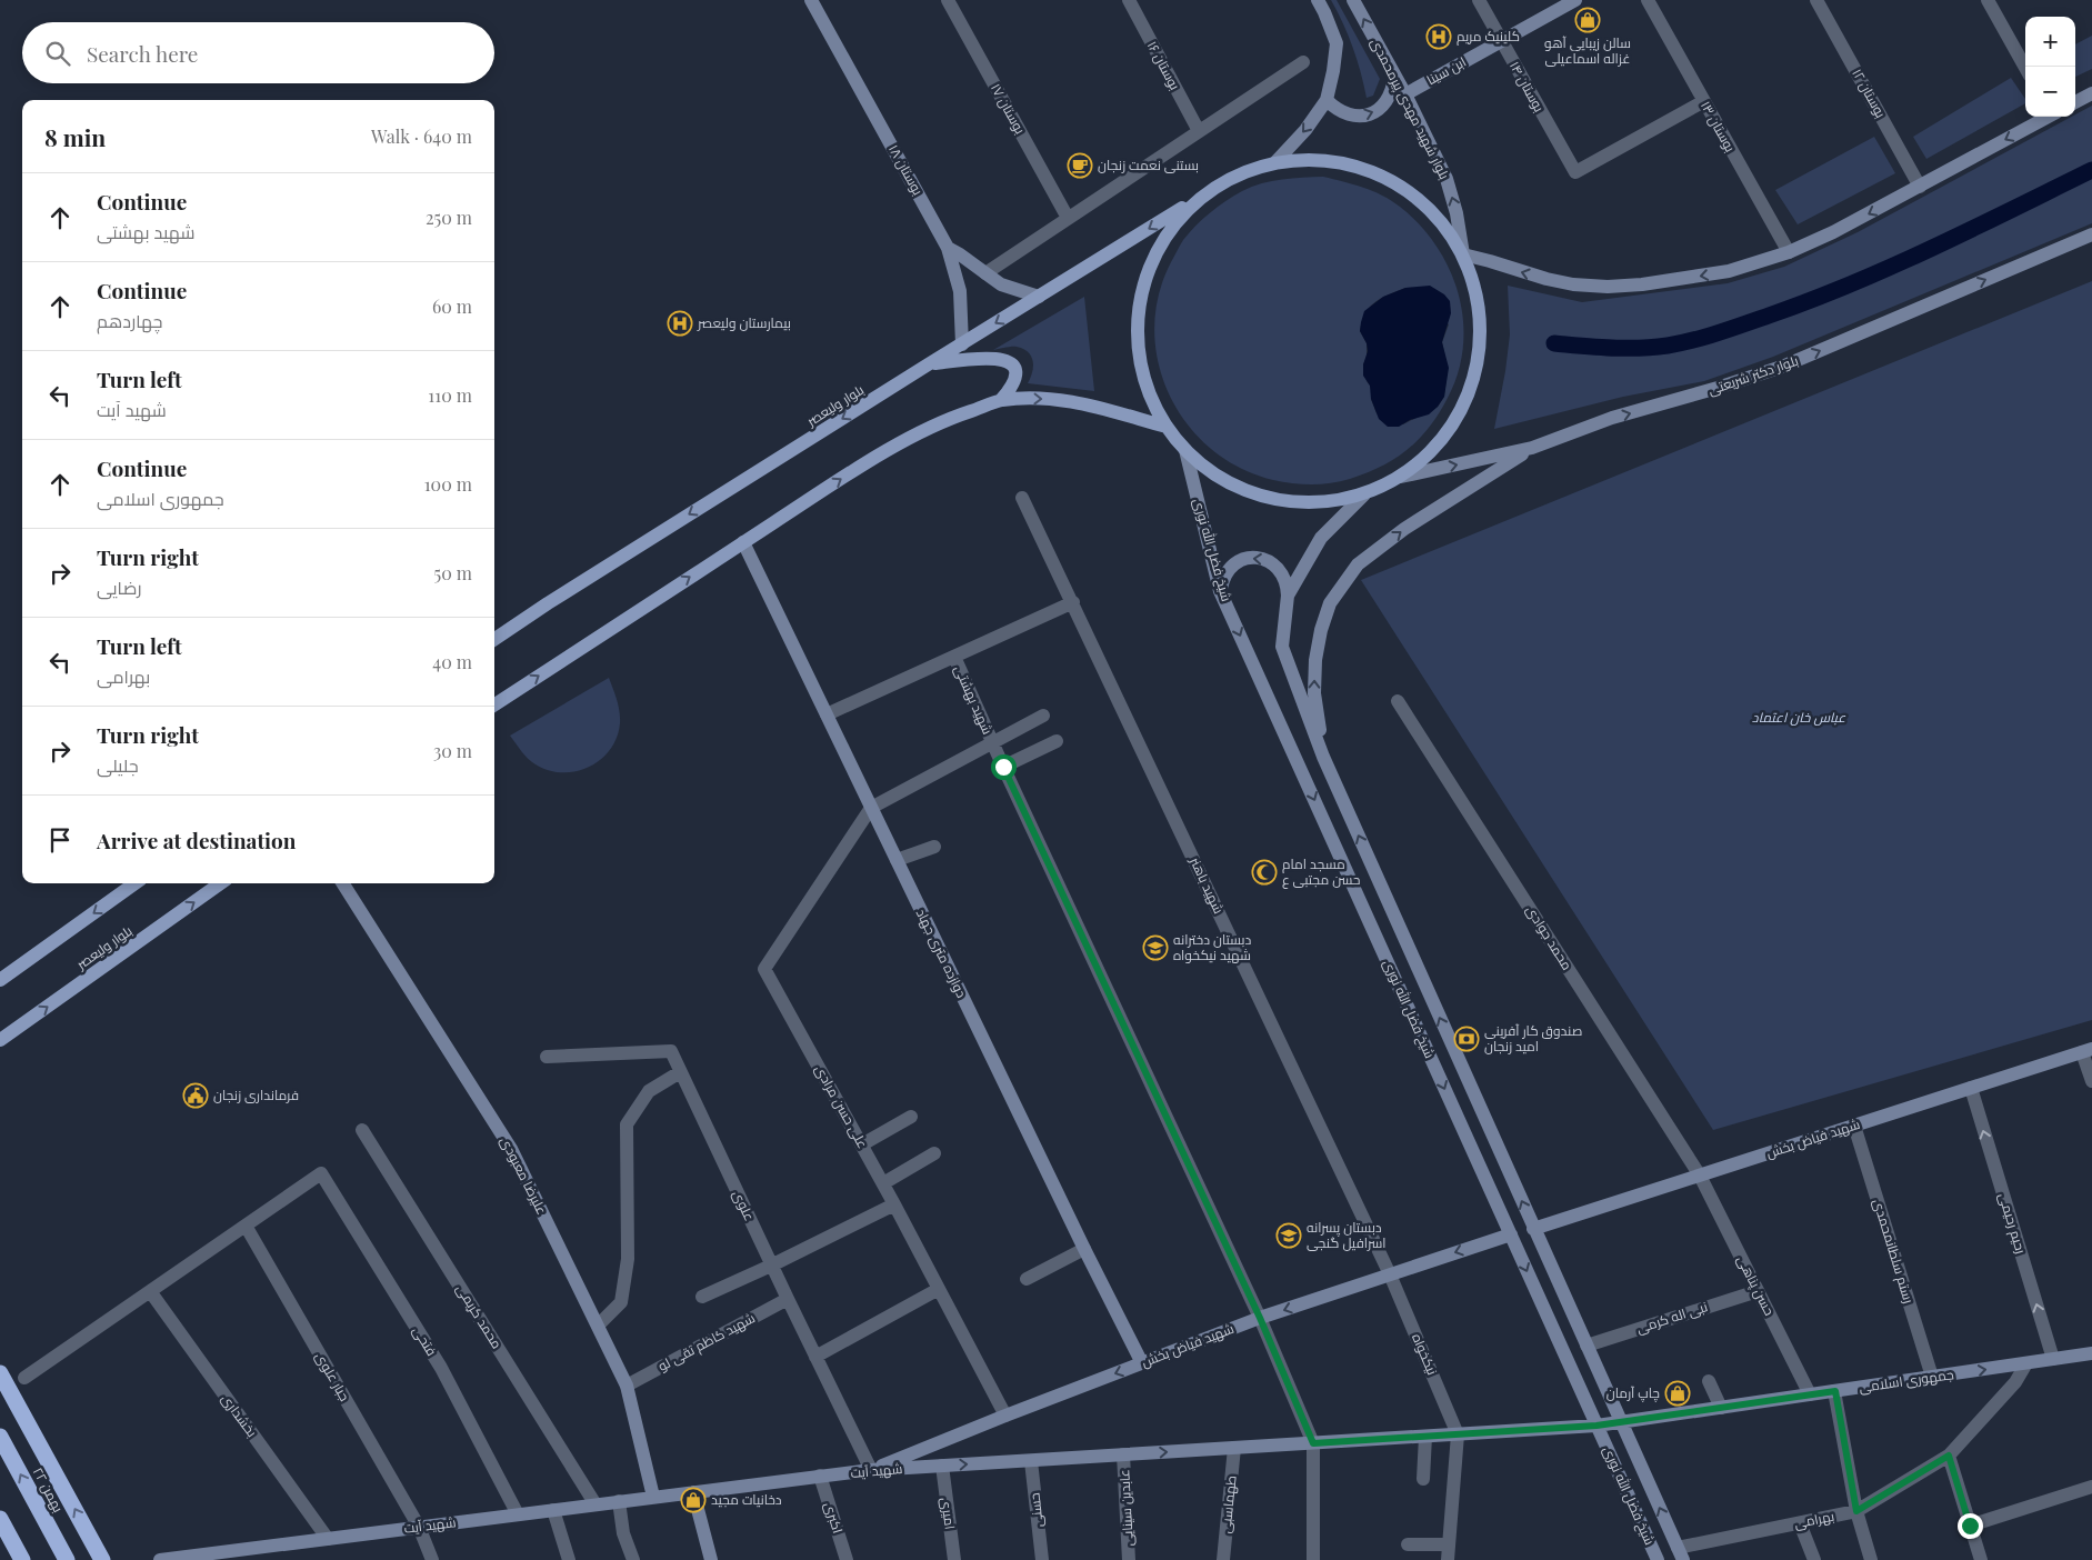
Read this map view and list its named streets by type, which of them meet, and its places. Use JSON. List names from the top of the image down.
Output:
{
  "streets": {
    "highway": ["۲۲ بهمن"],
    "main road": [
      "ابن سینا",
      "بلوار شهید مهدی پیرمحمدی",
      "بوستان ۱۸",
      "بلوار دکتر شریعتی",
      "بلوار ولیعصر",
      "شیخ فضل الله نوری",
      "دوازده متری جهاد",
      "شهید فیاض بخش",
      "علیرضا معبودی",
      "جمهوری اسلامی",
      "شهید آیت"
    ],
    "street": [
      "بوستان ۱۶",
      "بوستان ۱۴",
      "بوستان ۱۲",
      "بوستان ۱۷",
      "بوستان ۱۳",
      "شهید بهشتی",
      "شهید باهنر",
      "محمد جوادی",
      "علی حسن مرادی",
      "علوی",
      "رحیم رحیمی",
      "رستم سلطانمحمدی",
      "حسن پناهی",
      "محمد کریمی",
      "نبی اله کرمی",
      "فتحی",
      "شهید کاظم تقی لو",
      "نیکخواه",
      "جبار علوی",
      "بخشداری",
      "طهماسبی",
      "عابدین سینایی",
      "حسنی",
      "امیری",
      "اکبری",
      "بهرامی"
    ]
  },
  "crossings": [
    ["ابن سینا", "بوستان ۱۴"],
    ["ابن سینا", "بلوار شهید مهدی پیرمحمدی"],
    ["بوستان ۱۴", "بوستان ۱۳"],
    ["بلوار شهید مهدی پیرمحمدی", "بلوار ولیعصر"],
    ["بوستان ۱۸", "بلوار ولیعصر"],
    ["بلوار دکتر شریعتی", "بلوار ولیعصر"],
    ["بلوار ولیعصر", "شیخ فضل الله نوری"],
    ["شیخ فضل الله نوری", "شهید فیاض بخش"],
    ["شیخ فضل الله نوری", "نبی اله کرمی"],
    ["شیخ فضل الله نوری", "جمهوری اسلامی"],
    ["شیخ فضل الله نوری", "شهید آیت"],
    ["شیخ فضل الله نوری", "بهرامی"],
    ["شهید بهشتی", "شهید فیاض بخش"],
    ["شهید بهشتی", "شهید آیت"],
    ["شهید باهنر", "شهید فیاض بخش"],
    ["شهید باهنر", "نیکخواه"],
    ["محمد جوادی", "شهید فیاض بخش"],
    ["محمد جوادی", "حسن پناهی"],
    ["دوازده متری جهاد", "علی حسن مرادی"],
    ["دوازده متری جهاد", "شهید فیاض بخش"],
    ["علی حسن مرادی", "شهید فیاض بخش"],
    ["شهید فیاض بخش", "علوی"],
    ["شهید فیاض بخش", "رحیم رحیمی"],
    ["شهید فیاض بخش", "رستم سلطانمحمدی"],
    ["شهید فیاض بخش", "حسن پناهی"],
    ["شهید فیاض بخش", "نیکخواه"],
    ["شهید فیاض بخش", "شهید آیت"],
    ["علیرضا معبودی", "شهید کاظم تقی لو"],
    ["علیرضا معبودی", "شهید آیت"],
    ["علوی", "شهید کاظم تقی لو"],
    ["علوی", "شهید آیت"],
    ["رحیم رحیمی", "جمهوری اسلامی"],
    ["رستم سلطانمحمدی", "جمهوری اسلامی"],
    ["حسن پناهی", "نبی اله کرمی"],
    ["حسن پناهی", "جمهوری اسلامی"],
    ["محمد کریمی", "شهید آیت"],
    ["فتحی", "جبار علوی"],
    ["فتحی", "شهید آیت"],
    ["نیکخواه", "شهید آیت"],
    ["جبار علوی", "شهید آیت"],
    ["جمهوری اسلامی", "شهید آیت"],
    ["جمهوری اسلامی", "بهرامی"],
    ["بخشداری", "شهید آیت"],
    ["شهید آیت", "طهماسبی"],
    ["شهید آیت", "عابدین سینایی"],
    ["شهید آیت", "حسنی"],
    ["شهید آیت", "امیری"],
    ["شهید آیت", "اکبری"]
  ],
  "one_way": ["رحیم رحیمی"],
  "parks": ["عباس خان اعتماد"],
  "places": {
    "shop": ["سالن زیبایی آهو غزاله اسماعیلی", "چاپ آرمان", "دخانیات مجید"],
    "hospital": ["کلینیک مریم", "بیمارستان ولیعصر"],
    "cafe": ["بستنی نعمت زنجان"],
    "mosque": ["مسجد امام حسن مجتبی ع"],
    "school or university": ["دبستان دخترانه شهید نیکخواه", "دبستان پسرانه اسرافیل گنجی"],
    "bank": ["صندوق کار آفرینی امید زنجان"],
    "public building": ["فرمانداری زنجان"]
  },
  "page": {
    "map_buttons": ["+", "−"],
    "search": "Search here",
    "heading": ["8 min", "Walk · 640 m"],
    "list": [
      ["Continue", "شهید بهشتی", "250 m"],
      ["Continue", "چهاردهم", "60 m"],
      ["Turn left", "شهید آیت", "110 m"],
      ["Continue", "جمهوری اسلامی", "100 m"],
      ["Turn right", "رضایی", "50 m"],
      ["Turn left", "بهرامی", "40 m"],
      ["Turn right", "جلیلی", "30 m"],
      "Arrive at destination"
    ]
  }
}
